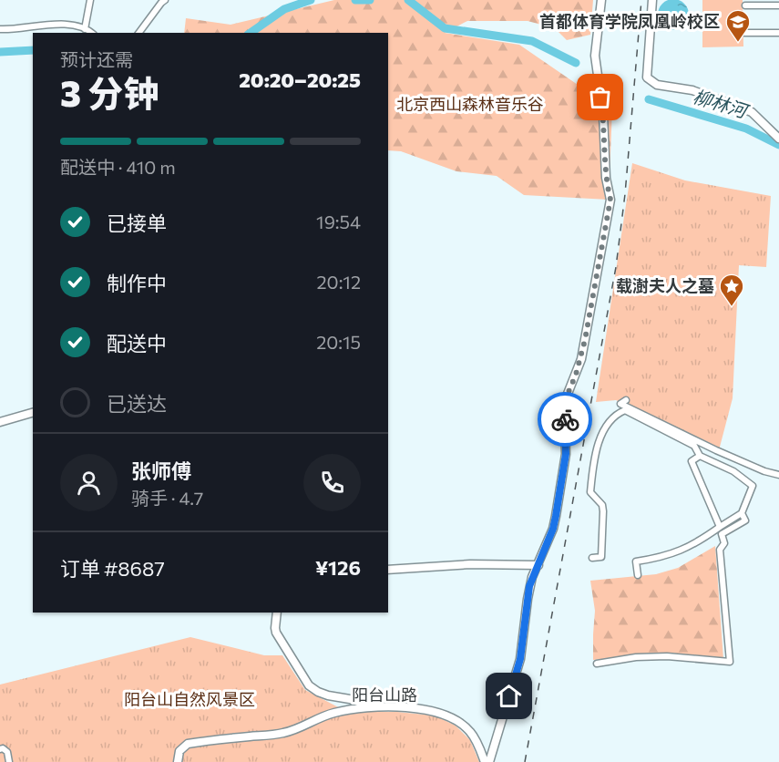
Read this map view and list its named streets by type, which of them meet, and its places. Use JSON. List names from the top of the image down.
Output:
{
  "streets": {
    "street": ["阳台山路"]
  },
  "water": ["柳林河"],
  "parks": ["北京西山森林音乐谷", "阳台山自然风景区"],
  "places": {
    "school or university": ["首都体育学院凤凰岭校区"],
    "place": ["载澍夫人之墓"]
  },
  "page": {
    "heading": ["3 分钟", "预计还需", "20:20–20:25"],
    "panel": [
      "张师傅",
      "骑手 · 4.7",
      "订单 #8687",
      "¥126"
    ],
    "bar": "配送中 · 410 m",
    "list": [
      ["已接单", "19:54"],
      ["制作中", "20:12"],
      ["配送中", "20:15"],
      "已送达"
    ]
  }
}
